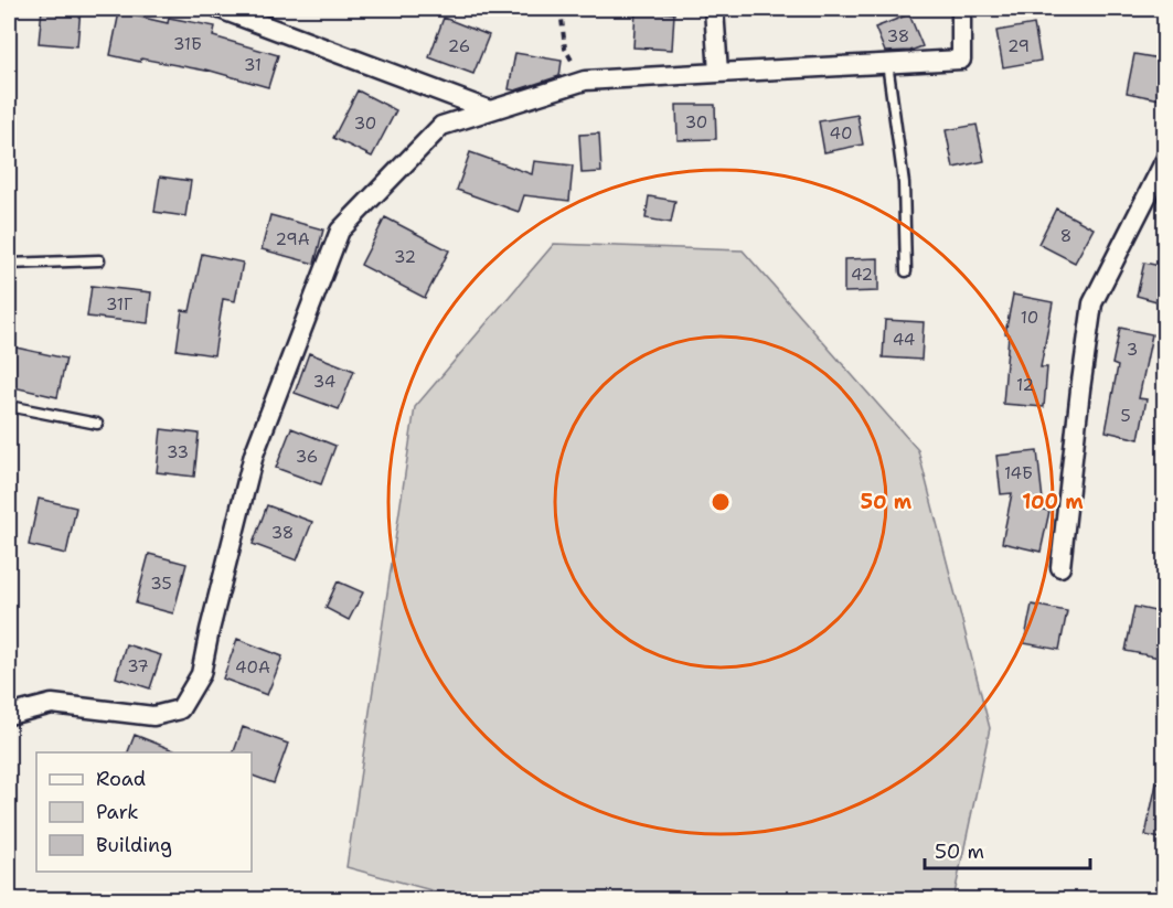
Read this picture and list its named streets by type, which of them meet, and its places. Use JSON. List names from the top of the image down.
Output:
{
  "house_numbers": [
    "38",
    "31Б",
    "26",
    "29",
    "31",
    "30",
    "30",
    "40",
    "8",
    "29А",
    "32",
    "42",
    "31Г",
    "10",
    "44",
    "3",
    "34",
    "12",
    "5",
    "33",
    "36",
    "14Б",
    "38",
    "35",
    "37",
    "40А"
  ],
  "legend": ["Road", "Park", "Building"],
  "scale_bar": "50 m",
  "rings": ["50 m", "100 m"]
}
